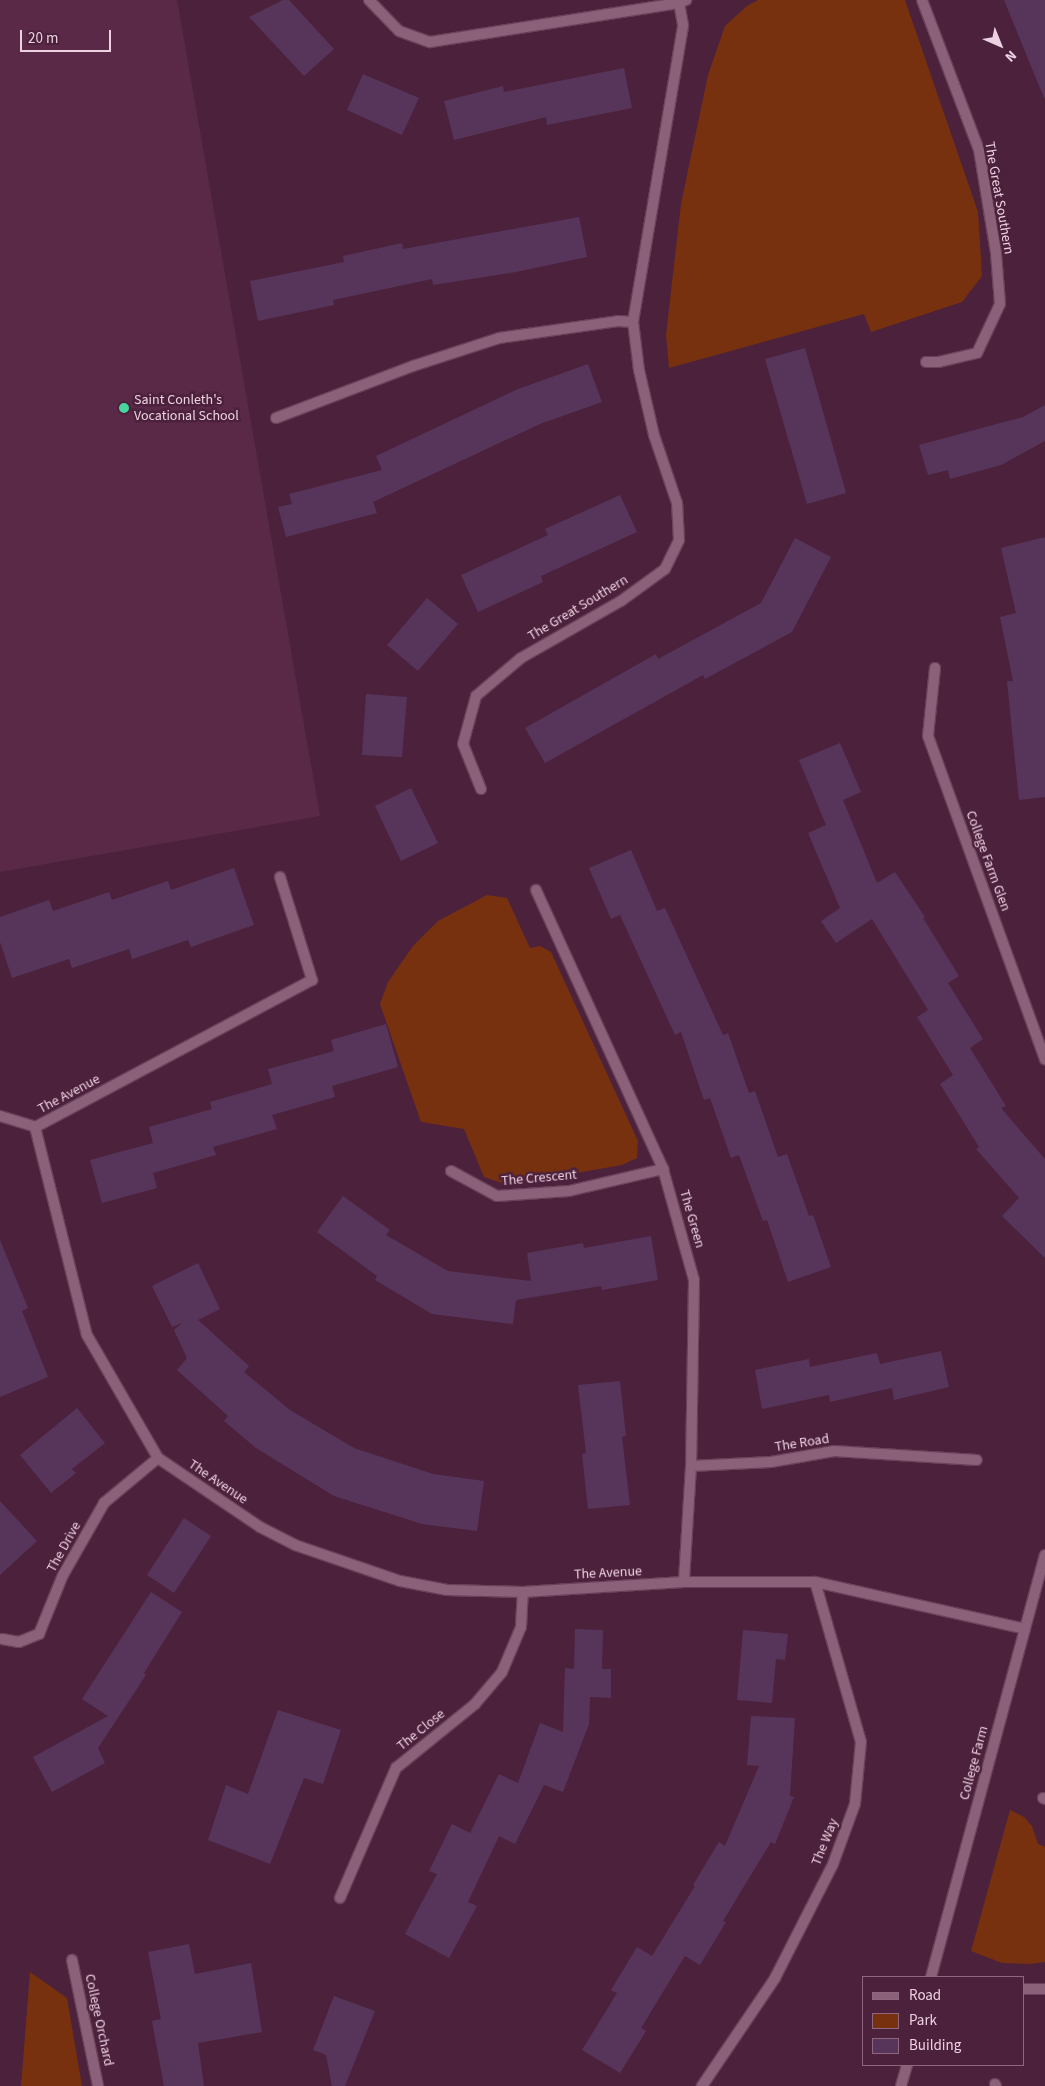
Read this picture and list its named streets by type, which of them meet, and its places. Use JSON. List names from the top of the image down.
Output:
{
  "streets": {
    "street": [
      "The Great Southern",
      "College Farm Glen",
      "The Avenue",
      "The Crescent",
      "The Green",
      "The Road",
      "The Drive",
      "The Close",
      "College Farm",
      "The Way",
      "College Orchard"
    ]
  },
  "crossings": [
    ["The Avenue", "The Green"],
    ["The Avenue", "The Drive"],
    ["The Avenue", "The Close"],
    ["The Avenue", "College Farm"],
    ["The Avenue", "The Way"],
    ["The Crescent", "The Green"],
    ["The Green", "The Road"]
  ],
  "places": ["Saint Conleth's Vocational School"],
  "legend": ["Road", "Park", "Building"],
  "scale_bar": "20 m",
  "north": "bottom right"
}
